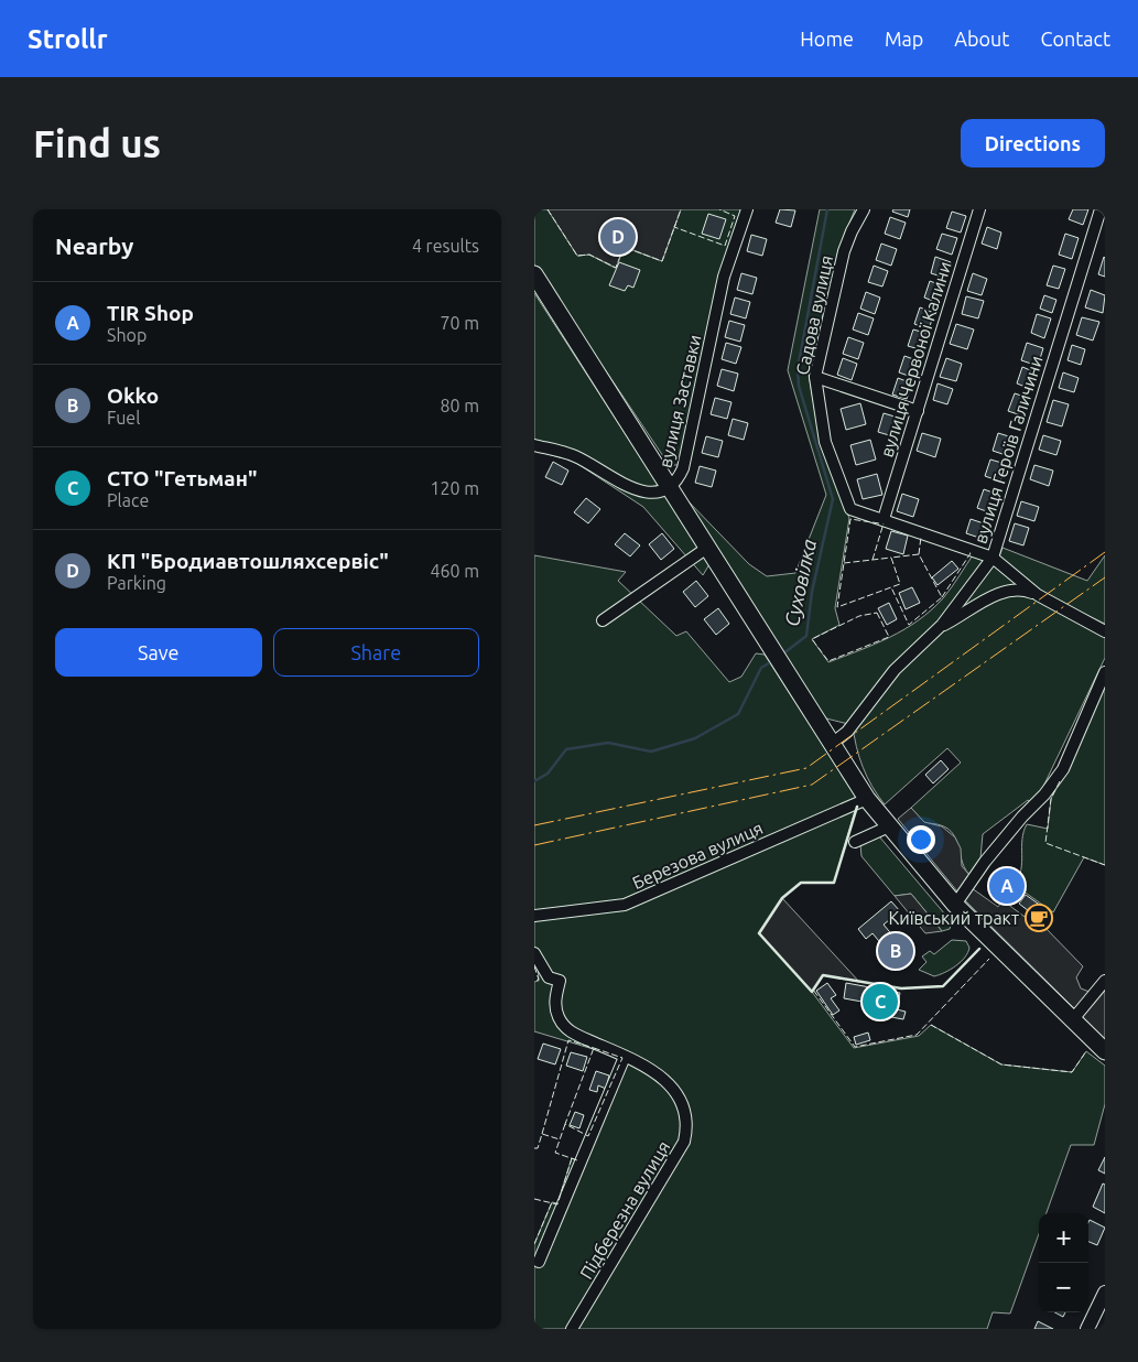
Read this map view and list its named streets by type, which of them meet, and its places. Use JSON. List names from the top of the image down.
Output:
{
  "streets": {
    "street": [
      "Садова вулиця",
      "вулиця Червоної Калини",
      "вулиця Заставки",
      "вулиця Героїв Галичини",
      "Березова вулиця",
      "Підберезна вулиця"
    ]
  },
  "crossings": [
    ["Садова вулиця", "вулиця Червоної Калини"],
    ["Садова вулиця", "вулиця Героїв Галичини"]
  ],
  "water": ["Суховілка"],
  "places": {
    "cafe": ["Київський тракт"]
  },
  "page": {
    "header": "Strollr",
    "nav": [
      "Home",
      "Map",
      "About",
      "Contact"
    ],
    "buttons": [
      "Directions",
      ["Save", "Share"]
    ],
    "title": "Find us",
    "heading": ["Nearby", "4 results"],
    "pins": [
      "D",
      "A",
      "B",
      "C"
    ],
    "list": [
      {
        "mark": "A",
        "name": "TIR Shop",
        "note": "Shop",
        "value": "70 m"
      },
      {
        "mark": "B",
        "name": "Okko",
        "note": "Fuel",
        "value": "80 m"
      },
      {
        "mark": "C",
        "name": "СТО \"Гетьман\"",
        "note": "Place",
        "value": "120 m"
      },
      {
        "mark": "D",
        "name": "КП \"Бродиавтошляхсервіс\"",
        "note": "Parking",
        "value": "460 m"
      }
    ],
    "map_buttons": ["+", "−"]
  }
}
